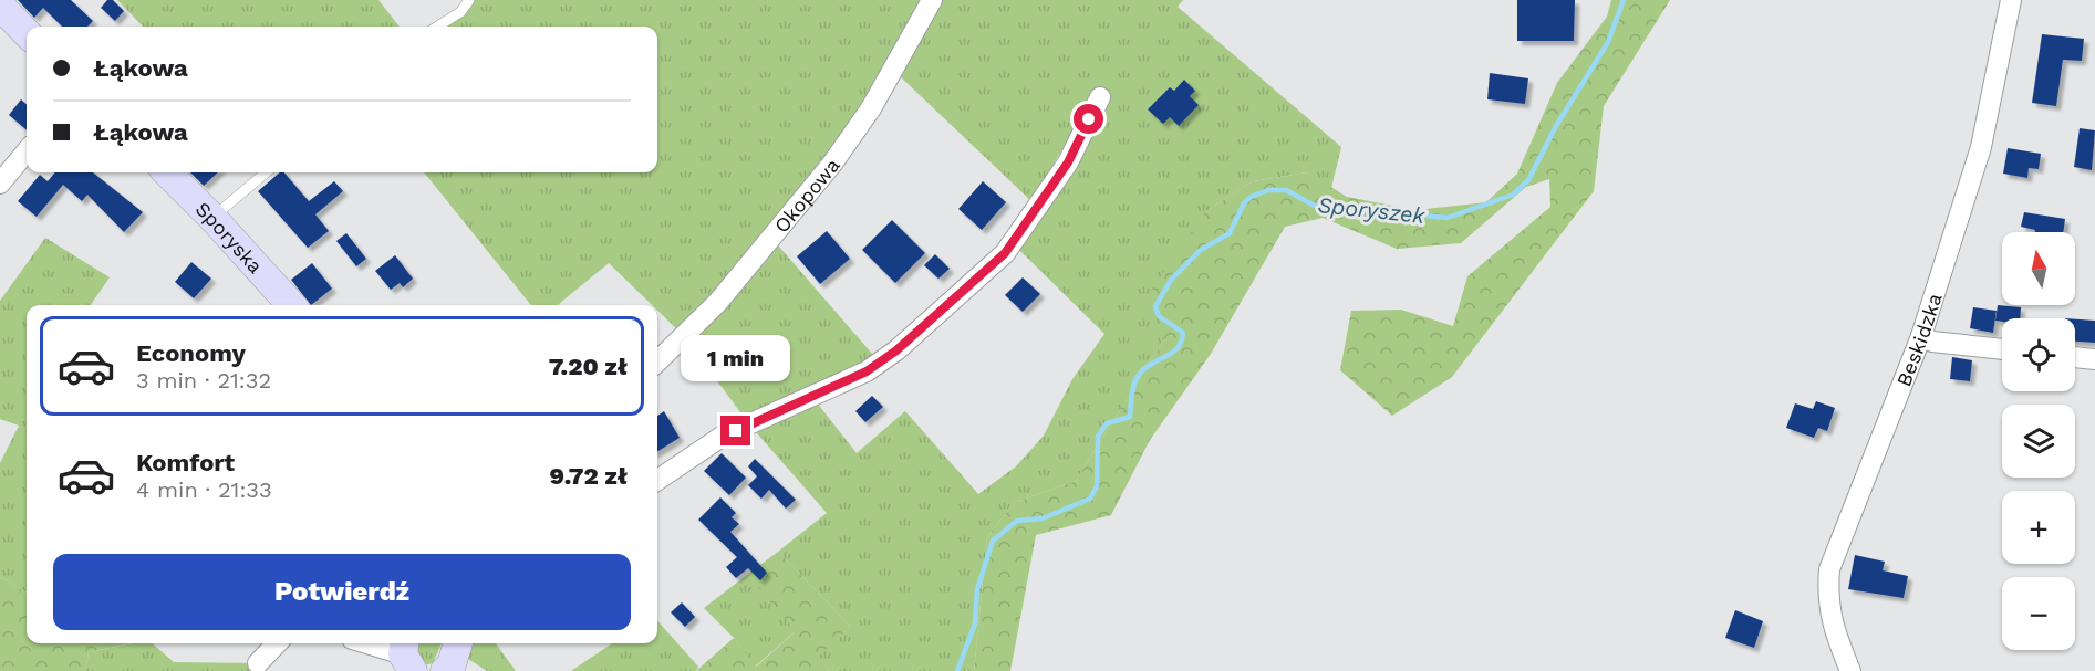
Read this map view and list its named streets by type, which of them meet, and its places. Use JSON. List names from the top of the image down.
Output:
{
  "streets": {
    "street": ["Okopowa", "Sporyska", "Beskidzka"]
  },
  "water": ["Sporyszek"],
  "north": "top",
  "page": {
    "banner": ["Łąkowa", "Łąkowa"],
    "map_buttons": ["+", "−"],
    "list": [
      {
        "name": "Economy",
        "note": "3 min · 21:32",
        "value": "7.20 zł"
      },
      {
        "name": "Komfort",
        "note": "4 min · 21:33",
        "value": "9.72 zł"
      }
    ],
    "bubble": "1 min",
    "buttons": "Potwierdź"
  }
}
